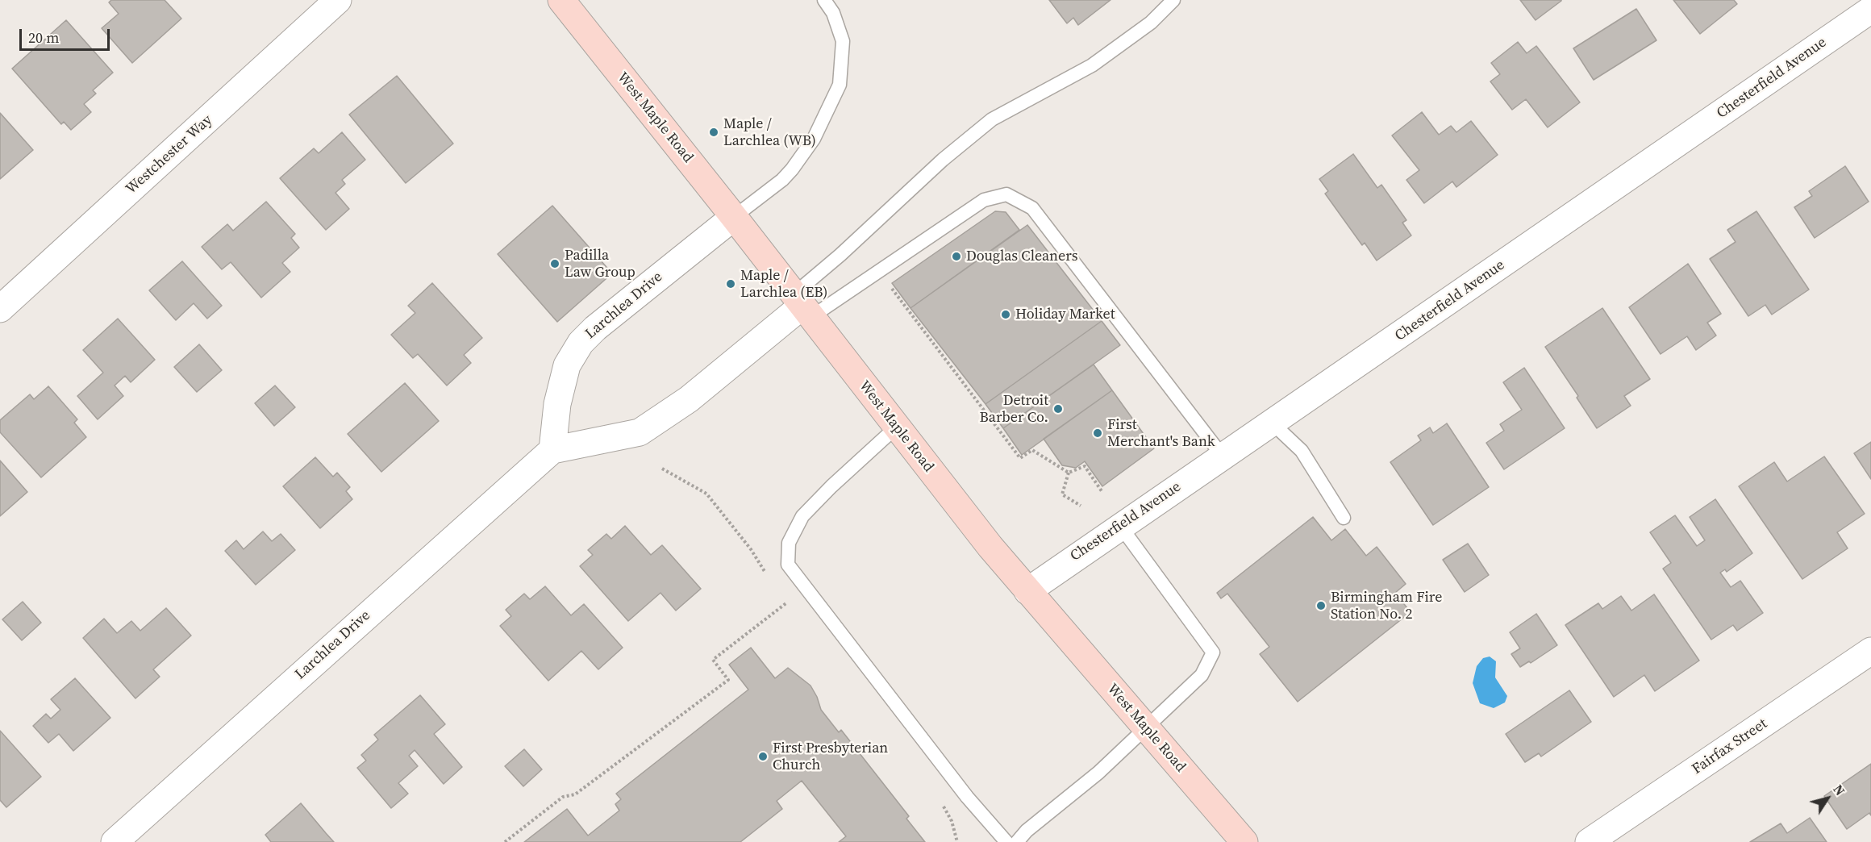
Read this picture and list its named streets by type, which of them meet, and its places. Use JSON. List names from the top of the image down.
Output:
{
  "streets": {
    "main road": ["West Maple Road"],
    "street": [
      "Chesterfield Avenue",
      "Westchester Way",
      "Larchlea Drive",
      "Fairfax Street"
    ]
  },
  "crossings": [
    ["Chesterfield Avenue", "West Maple Road"],
    ["West Maple Road", "Larchlea Drive"]
  ],
  "places": [
    "Maple / Larchlea (WB)",
    "Douglas Cleaners",
    "Padilla Law Group",
    "Maple / Larchlea (EB)",
    "Holiday Market",
    "Detroit Barber Co.",
    "First Merchant's Bank",
    "Birmingham Fire Station No. 2",
    "First Presbyterian Church"
  ],
  "scale_bar": "20 m",
  "north": "top right"
}
